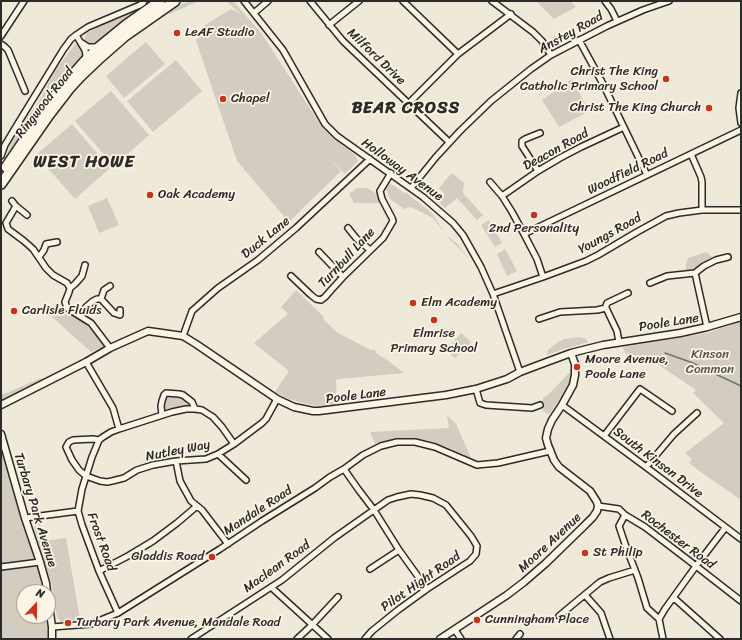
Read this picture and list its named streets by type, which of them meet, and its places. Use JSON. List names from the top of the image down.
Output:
{
  "streets": {
    "highway": ["Ringwood Road"],
    "street": [
      "Anstey Road",
      "Milford Drive",
      "Deacon Road",
      "Holloway Avenue",
      "Woodfield Road",
      "Youngs Road",
      "Duck Lane",
      "Turnbull Lane",
      "Poole Lane",
      "Nutley Way",
      "South Kinson Drive",
      "Turbary Park Avenue",
      "Mandale Road",
      "Rochester Road",
      "Frost Road",
      "Moore Avenue",
      "Maclean Road",
      "Pilot Hight Road"
    ]
  },
  "crossings": [
    ["Anstey Road", "Milford Drive"],
    ["Anstey Road", "Holloway Avenue"],
    ["Holloway Avenue", "Youngs Road"],
    ["Holloway Avenue", "Duck Lane"],
    ["Holloway Avenue", "Turnbull Lane"],
    ["Holloway Avenue", "Poole Lane"],
    ["Duck Lane", "Poole Lane"],
    ["Poole Lane", "Nutley Way"],
    ["Nutley Way", "Frost Road"],
    ["Mandale Road", "Frost Road"],
    ["Rochester Road", "Moore Avenue"],
    ["Maclean Road", "Pilot Hight Road"]
  ],
  "districts": ["BEAR CROSS", "WEST HOWE"],
  "parks": ["Kinson Common"],
  "places": [
    "LeAF Studio",
    "Christ The King Catholic Primary School",
    "Chapel",
    "Christ The King Church",
    "Oak Academy",
    "2nd Personality",
    "Elm Academy",
    "Carlisle Fluids",
    "Elmrise Primary School",
    "Moore Avenue, Poole Lane",
    "St Philip",
    "Gladdis Road",
    "Cunningham Place",
    "Turbary Park Avenue, Mandale Road"
  ],
  "north": "top"
}
